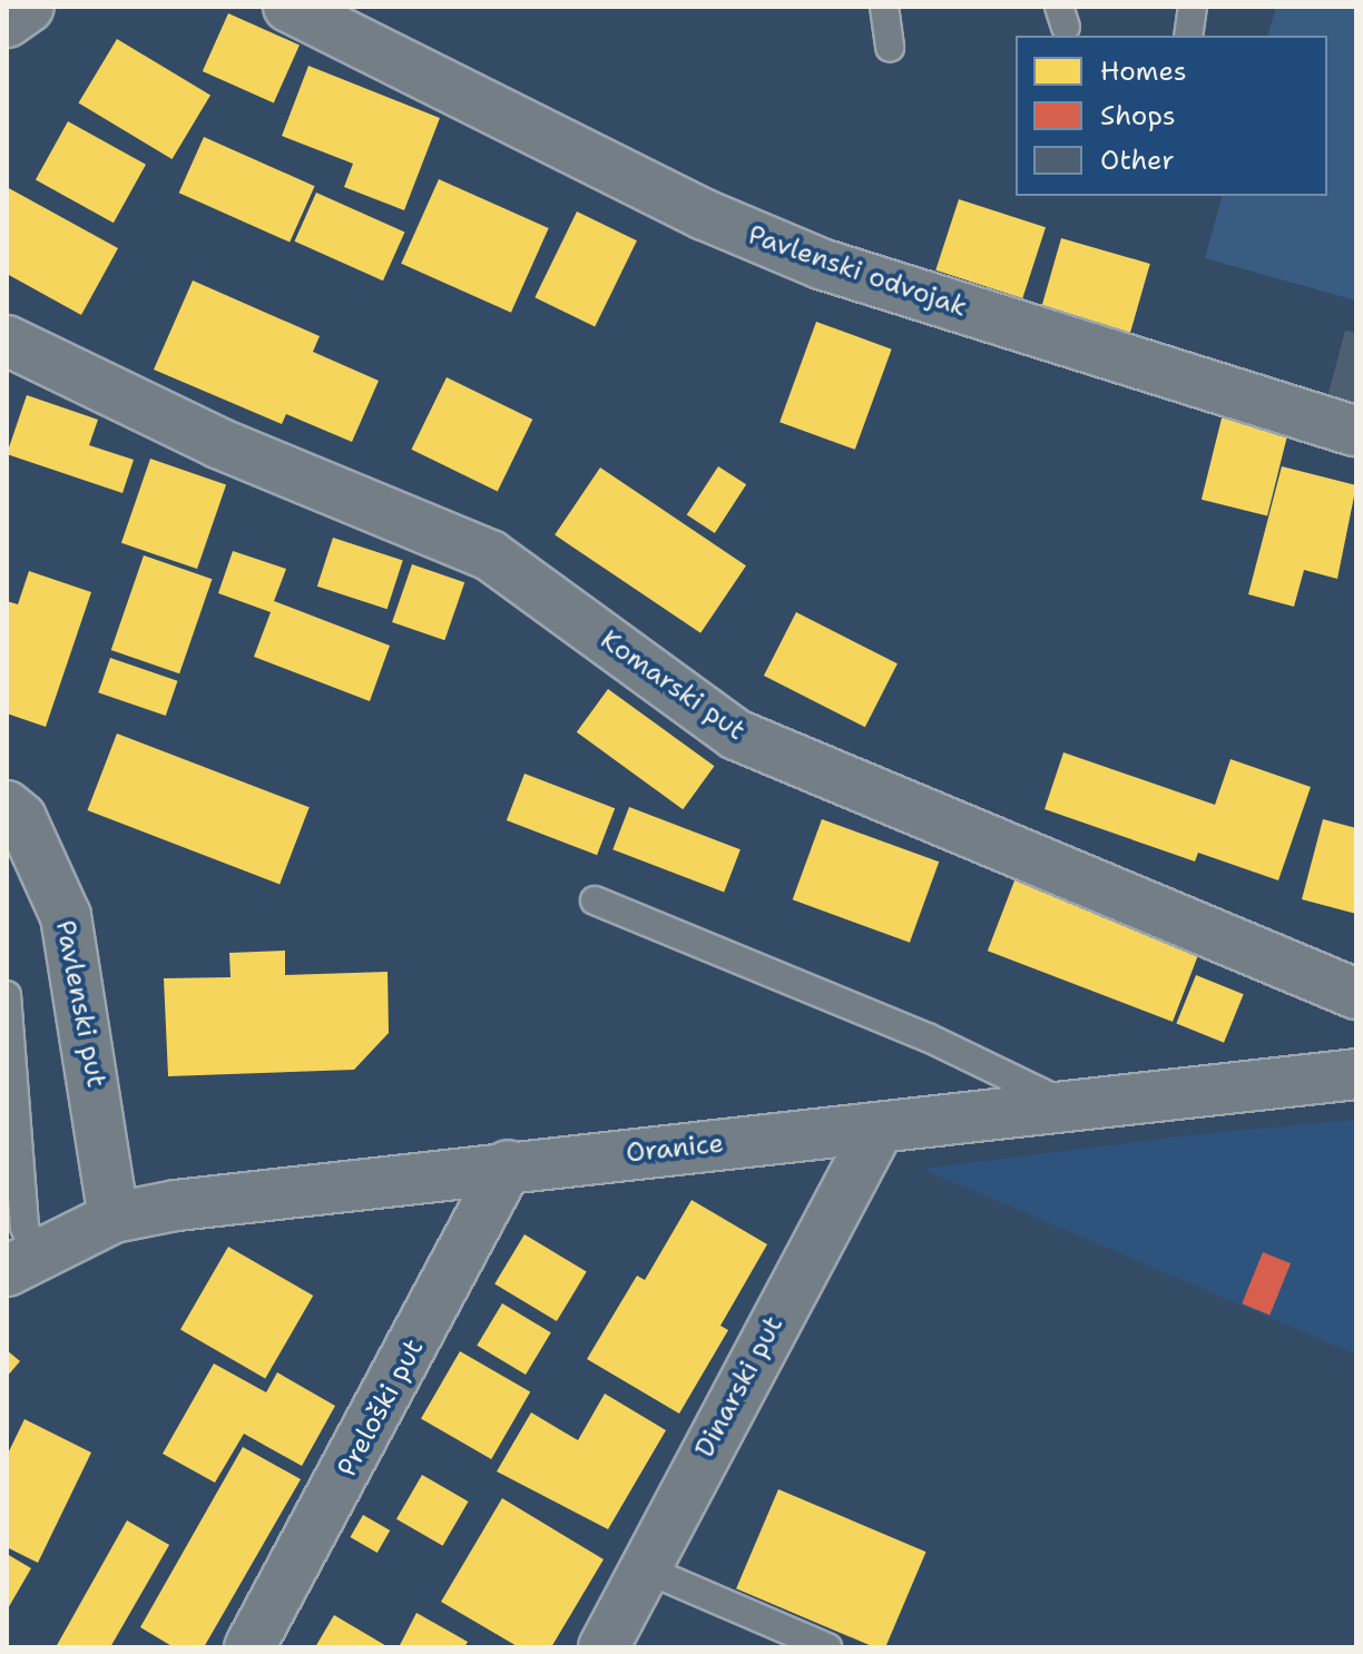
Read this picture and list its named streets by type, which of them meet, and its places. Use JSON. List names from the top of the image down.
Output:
{
  "streets": {
    "street": [
      "Pavlenski odvojak",
      "Komarski put",
      "Pavlenski put",
      "Oranice",
      "Dinarski put",
      "Preloški put"
    ]
  },
  "crossings": [
    ["Pavlenski put", "Oranice"],
    ["Oranice", "Dinarski put"],
    ["Oranice", "Preloški put"]
  ],
  "legend": ["Homes", "Shops", "Other"]
}
